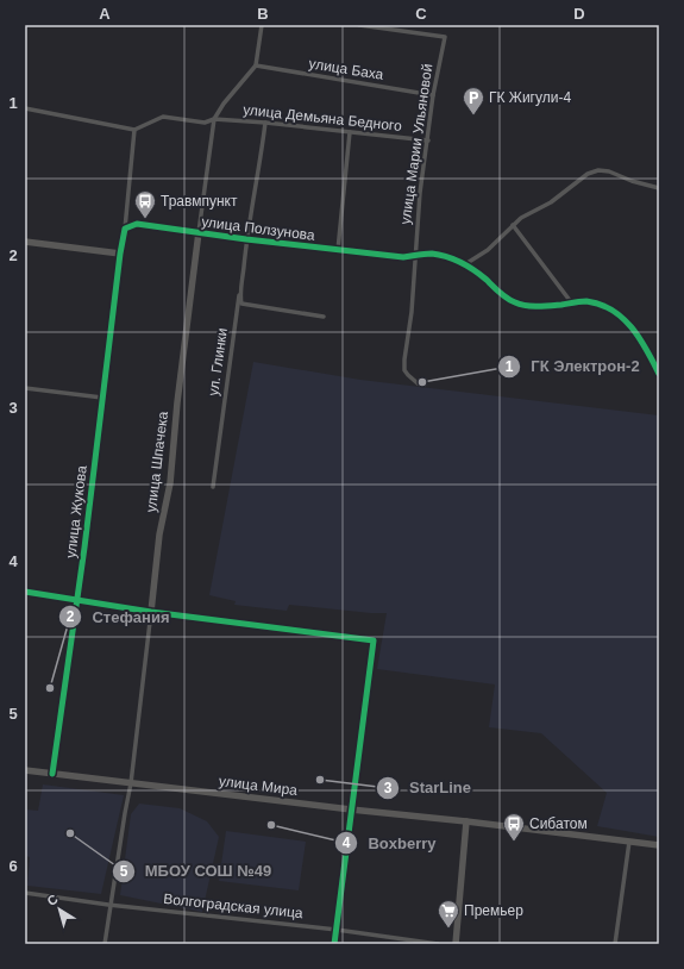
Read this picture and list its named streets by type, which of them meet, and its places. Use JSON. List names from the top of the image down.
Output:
{
  "streets": {
    "street": [
      "улица Баха",
      "улица Демьяна Бедного",
      "улица Марии Ульяновой",
      "улица Ползунова",
      "ул. Глинки",
      "улица Шпачека",
      "улица Жукова",
      "улица Мира",
      "Волгоградская улица"
    ]
  },
  "crossings": [
    ["улица Баха", "улица Марии Ульяновой"],
    ["улица Баха", "улица Шпачека"],
    ["улица Демьяна Бедного", "улица Марии Ульяновой"],
    ["улица Демьяна Бедного", "улица Шпачека"],
    ["улица Марии Ульяновой", "улица Ползунова"],
    ["улица Ползунова", "ул. Глинки"],
    ["улица Ползунова", "улица Шпачека"],
    ["улица Шпачека", "улица Мира"],
    ["улица Шпачека", "Волгоградская улица"],
    ["улица Жукова", "улица Мира"]
  ],
  "places": {
    "parking": ["ГК Жигули-4"],
    "bus stop": ["Травмпункт", "Сибатом"],
    "other": [
      "ГК Электрон-2",
      "Стефания",
      "StarLine",
      "Boxberry",
      "МБОУ СОШ №49"
    ],
    "supermarket": ["Премьер"]
  },
  "north": "top left",
  "grid": {
    "columns": [
      "A",
      "B",
      "C",
      "D"
    ],
    "rows": [
      "1",
      "2",
      "3",
      "4",
      "5",
      "6"
    ]
  }
}
